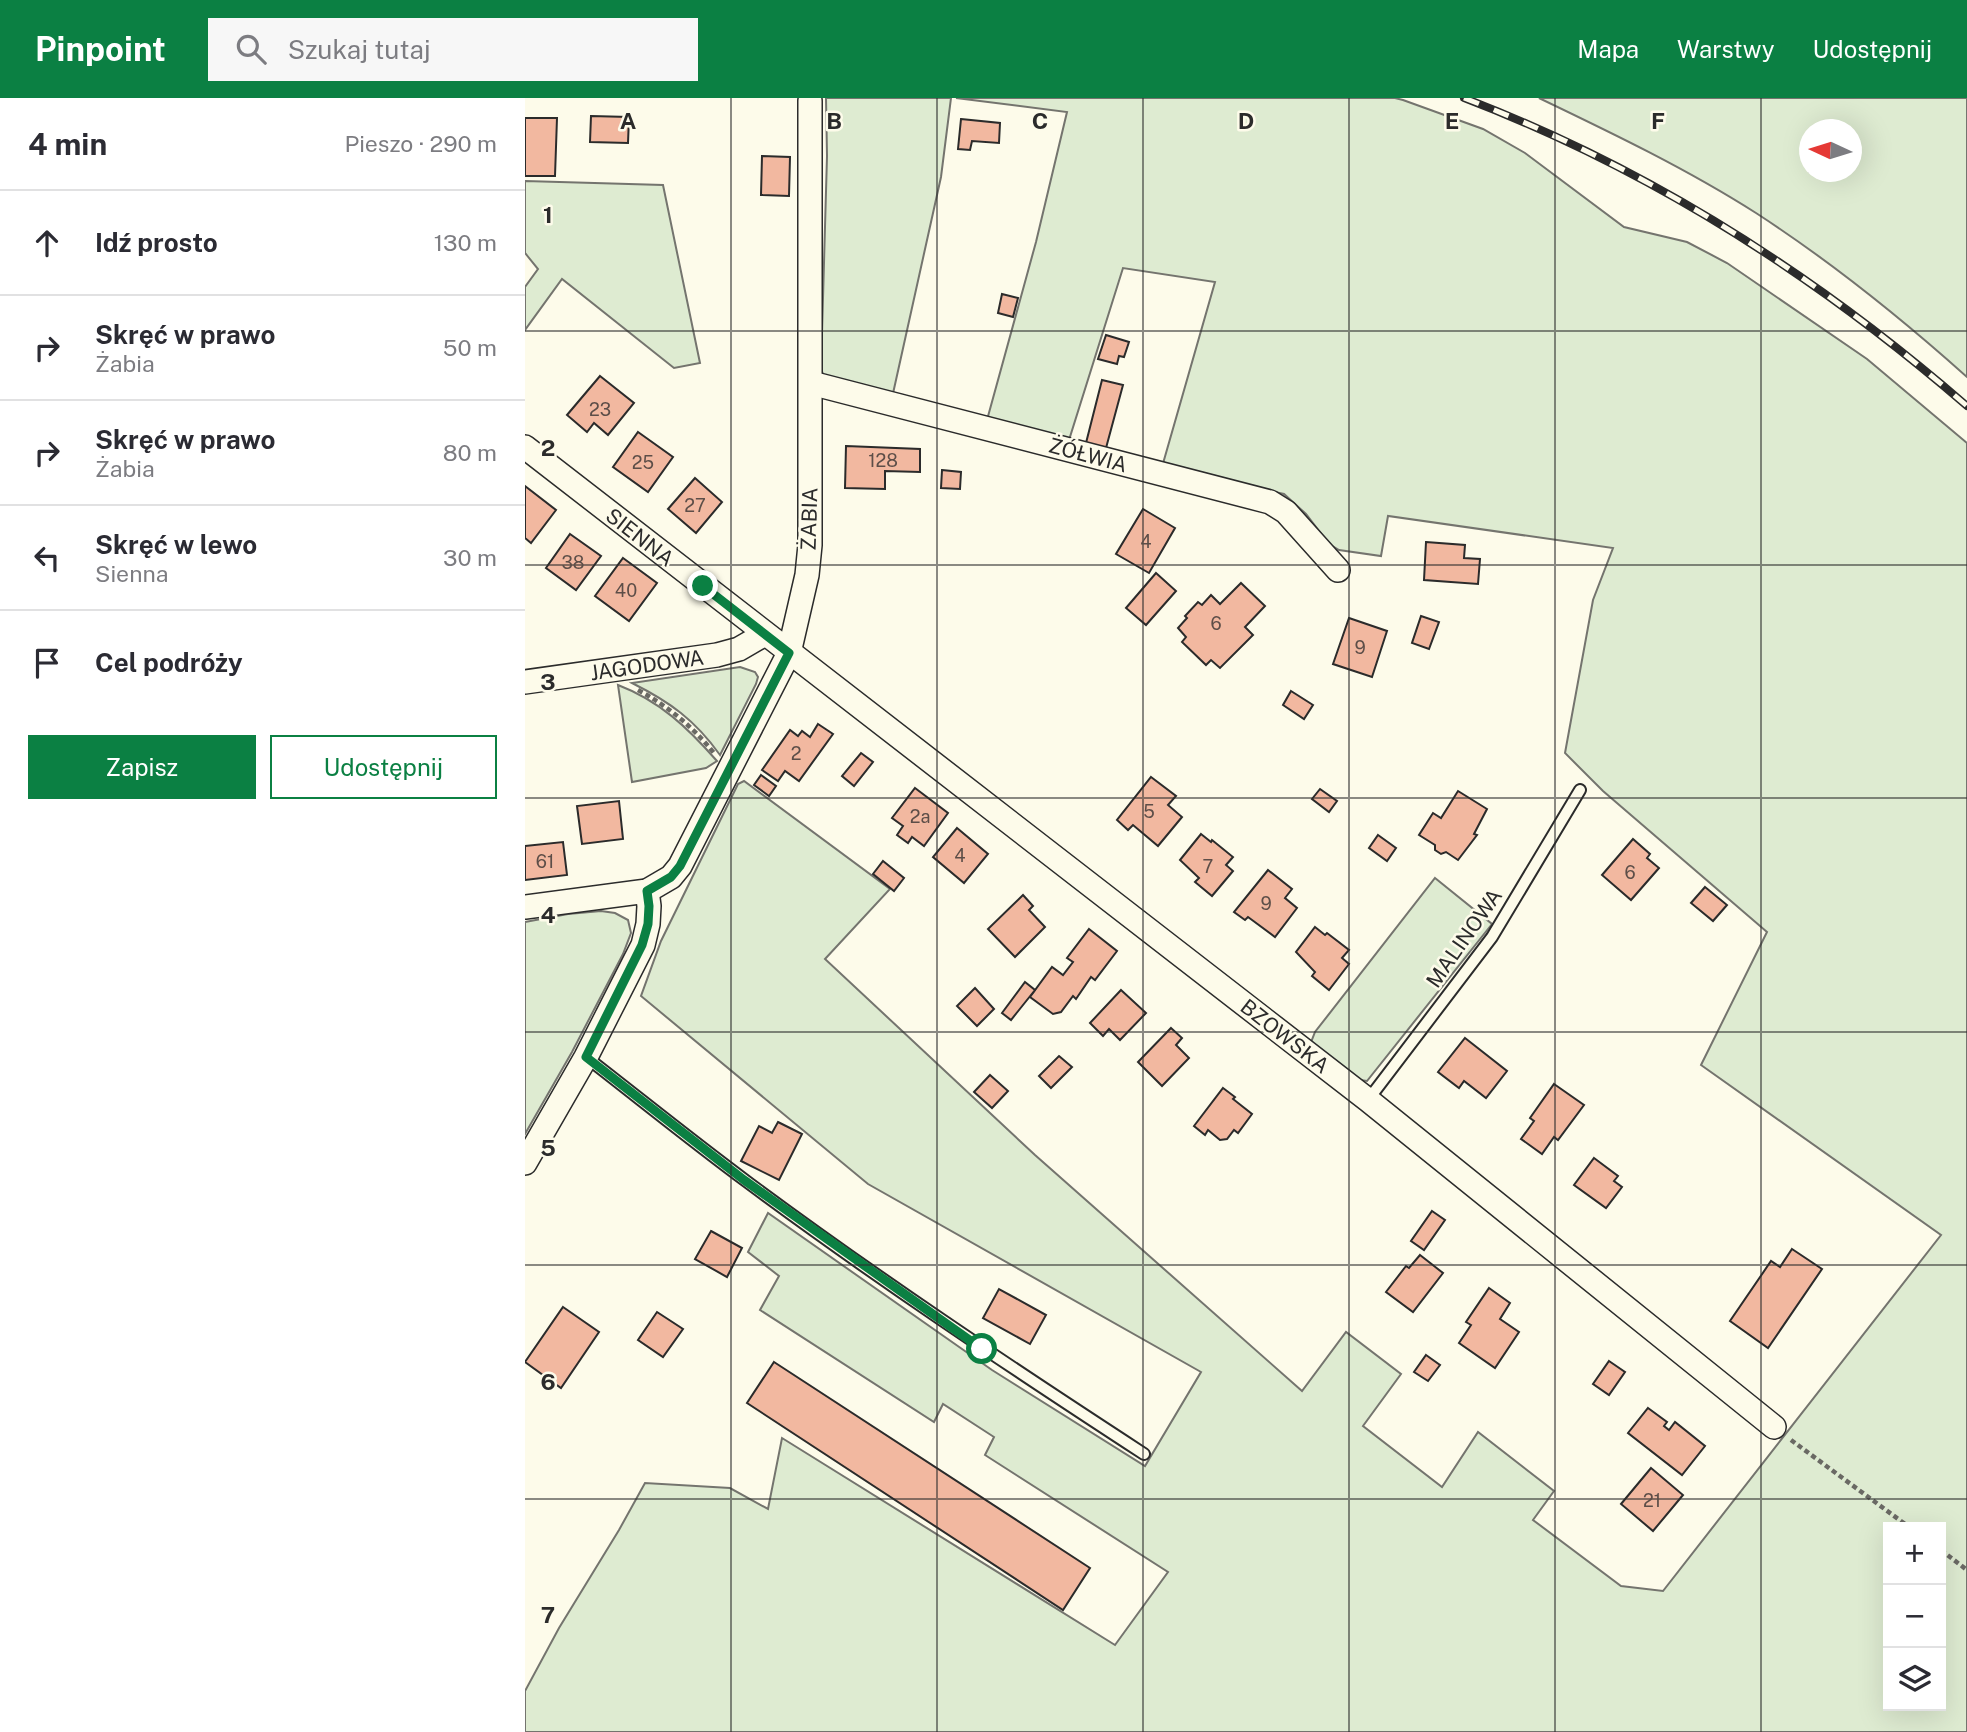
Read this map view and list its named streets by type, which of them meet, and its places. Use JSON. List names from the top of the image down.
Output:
{
  "streets": {
    "street": [
      "ŻÓŁWIA",
      "ŻABIA",
      "SIENNA",
      "JAGODOWA",
      "BZOWSKA"
    ],
    "lane": ["MALINOWA"]
  },
  "crossings": [
    ["ŻÓŁWIA", "ŻABIA"],
    ["ŻABIA", "SIENNA"],
    ["ŻABIA", "BZOWSKA"],
    ["SIENNA", "JAGODOWA"],
    ["SIENNA", "BZOWSKA"],
    ["MALINOWA", "BZOWSKA"]
  ],
  "house_numbers": [
    "23",
    "128",
    "25",
    "27",
    "4",
    "38",
    "40",
    "6",
    "9",
    "2",
    "5",
    "2a",
    "4",
    "61",
    "7",
    "6",
    "9",
    "21"
  ],
  "north": "left",
  "page": {
    "header": "Pinpoint",
    "search": "Szukaj tutaj",
    "nav": ["Mapa", "Warstwy", "Udostępnij"],
    "heading": ["4 min", "Pieszo · 290 m"],
    "list": [
      ["Idź prosto", "130 m"],
      ["Skręć w prawo", "Żabia", "50 m"],
      ["Skręć w prawo", "Żabia", "80 m"],
      ["Skręć w lewo", "Sienna", "30 m"],
      "Cel podróży"
    ],
    "buttons": ["Zapisz", "Udostępnij"],
    "map_buttons": ["+", "−"]
  },
  "grid": {
    "columns": [
      "A",
      "B",
      "C",
      "D",
      "E",
      "F"
    ],
    "rows": [
      "1",
      "2",
      "3",
      "4",
      "5",
      "6",
      "7"
    ]
  }
}
